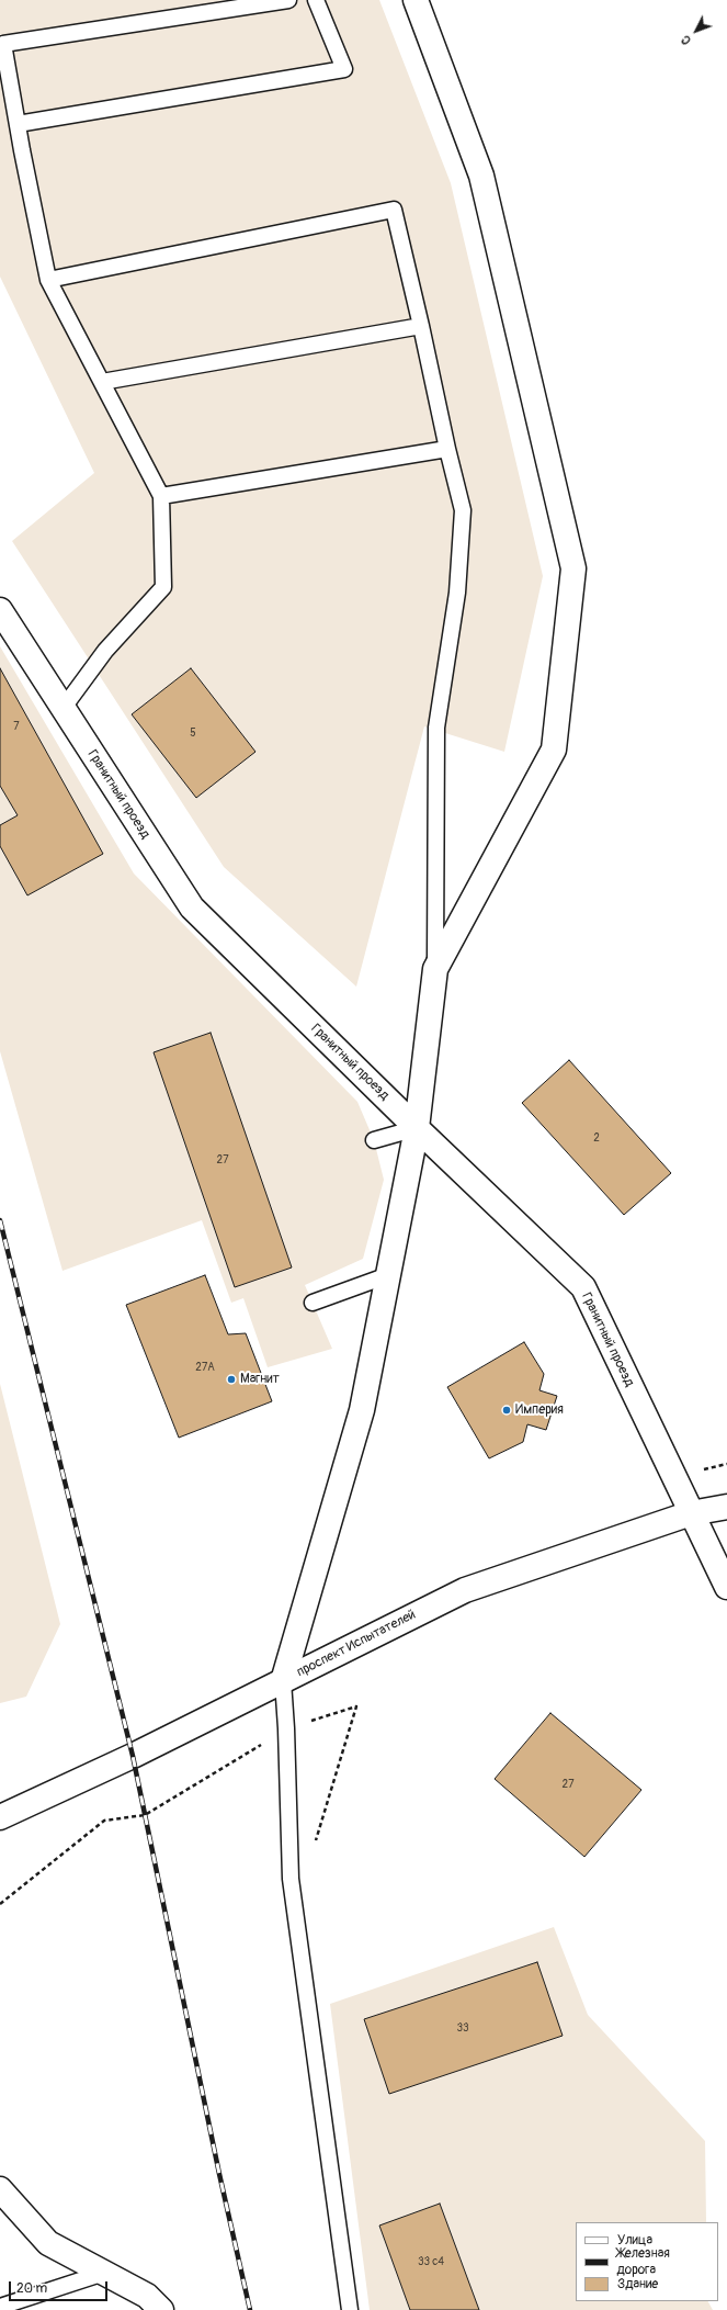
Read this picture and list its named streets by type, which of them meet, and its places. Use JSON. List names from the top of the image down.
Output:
{
  "streets": {
    "street": ["Гранитный проезд", "проспект Испытателей"]
  },
  "crossings": [
    ["Гранитный проезд", "проспект Испытателей"]
  ],
  "places": ["Магнит", "Империя"],
  "house_numbers": [
    "7",
    "5",
    "2",
    "27",
    "27А",
    "27",
    "33",
    "33 с4"
  ],
  "legend": ["Улица", "Железная дорога", "Здание"],
  "scale_bar": "20 m",
  "north": "bottom left"
}
